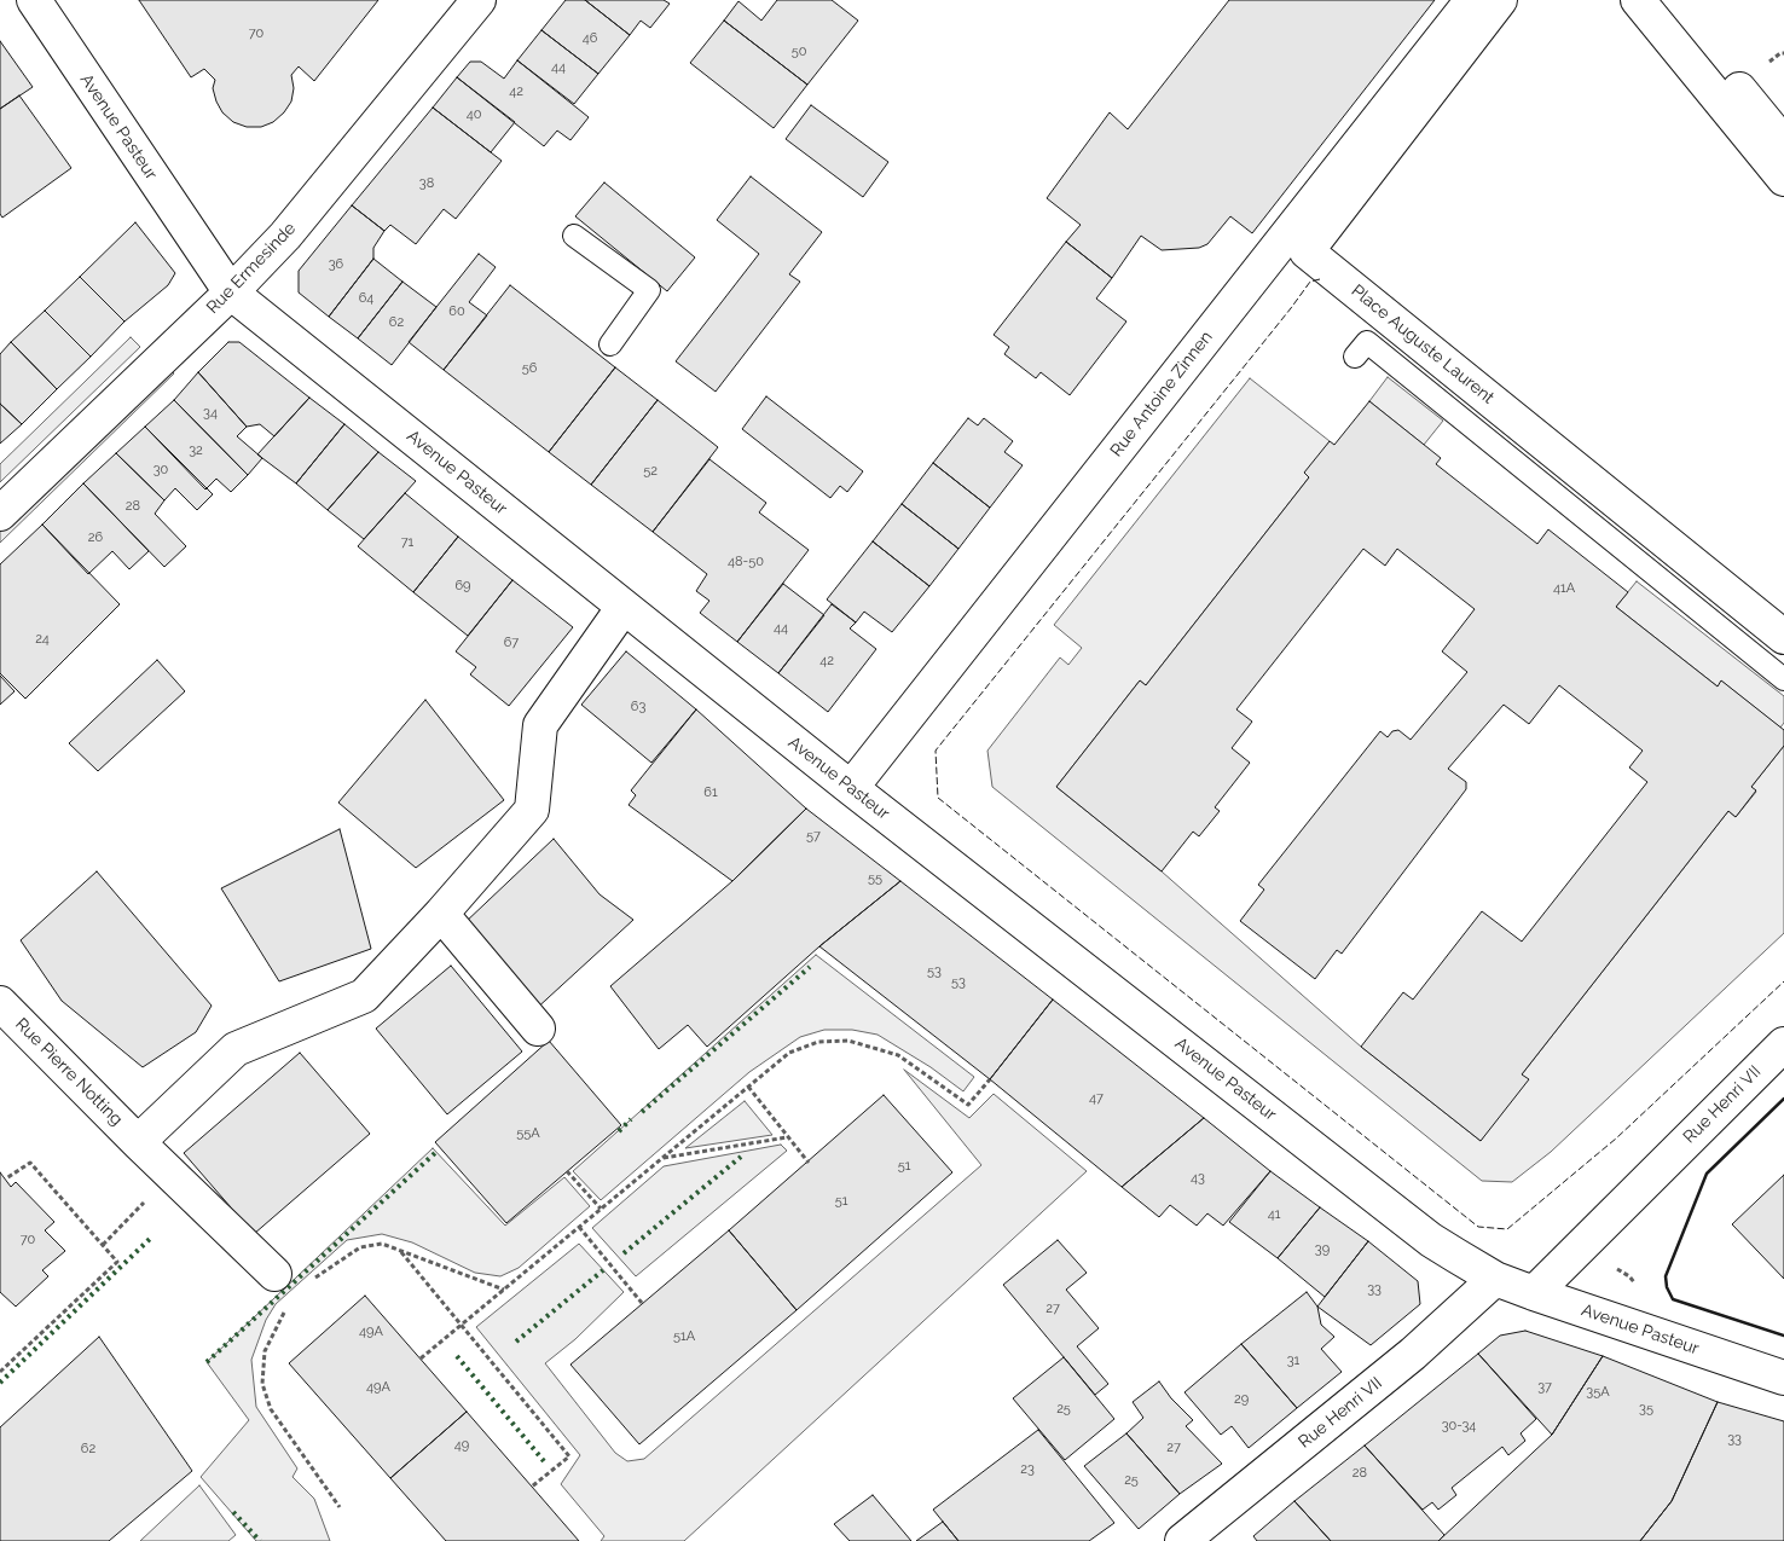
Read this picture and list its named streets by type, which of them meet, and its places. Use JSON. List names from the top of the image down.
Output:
{
  "streets": {
    "street": [
      "Avenue Pasteur",
      "Rue Ermesinde",
      "Place Auguste Laurent",
      "Rue Antoine Zinnen",
      "Rue Pierre Notting",
      "Rue Henri VII"
    ]
  },
  "crossings": [
    ["Avenue Pasteur", "Rue Ermesinde"],
    ["Avenue Pasteur", "Rue Antoine Zinnen"],
    ["Avenue Pasteur", "Rue Henri VII"]
  ],
  "house_numbers": [
    "70",
    "46",
    "50",
    "44",
    "42",
    "40",
    "38",
    "36",
    "64",
    "60",
    "62",
    "56",
    "34",
    "32",
    "30",
    "52",
    "28",
    "26",
    "71",
    "48-50",
    "69",
    "41A",
    "44",
    "24",
    "67",
    "42",
    "63",
    "61",
    "57",
    "55",
    "53",
    "53",
    "47",
    "55A",
    "51",
    "43",
    "51",
    "41",
    "70",
    "39",
    "33",
    "27",
    "49A",
    "51A",
    "31",
    "49A",
    "37",
    "35A",
    "29",
    "25",
    "35",
    "30-34",
    "33",
    "49",
    "27",
    "62",
    "23",
    "28",
    "25"
  ]
}
